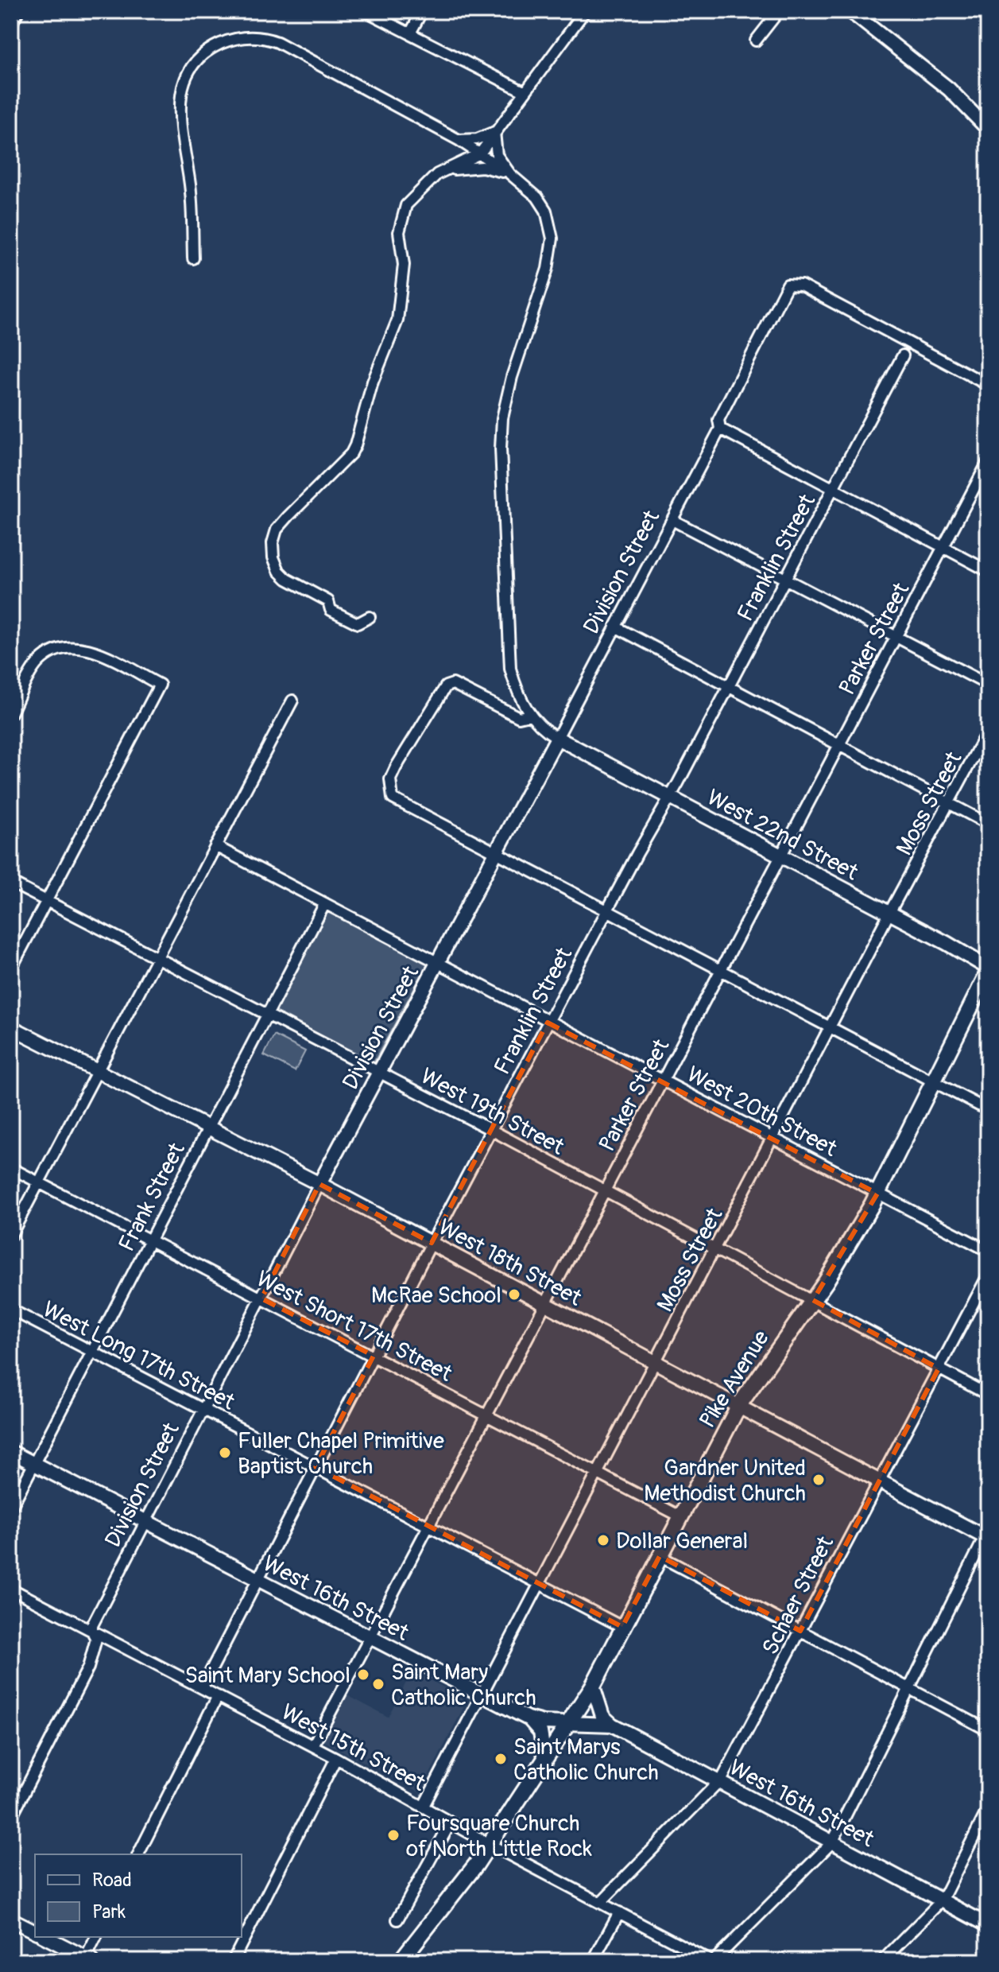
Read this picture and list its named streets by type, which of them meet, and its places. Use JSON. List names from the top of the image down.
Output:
{
  "streets": {
    "main road": ["Pike Avenue"],
    "street": [
      "Franklin Street",
      "Division Street",
      "Parker Street",
      "Moss Street",
      "West 22nd Street",
      "West 19th Street",
      "West 20th Street",
      "Frank Street",
      "West 18th Street",
      "West Short 17th Street",
      "West Long 17th Street",
      "Schaer Street",
      "West 16th Street",
      "West 15th Street"
    ]
  },
  "crossings": [
    ["Franklin Street", "West 22nd Street"],
    ["Franklin Street", "West 19th Street"],
    ["Franklin Street", "West 20th Street"],
    ["Franklin Street", "West 18th Street"],
    ["Franklin Street", "West Short 17th Street"],
    ["Franklin Street", "West Long 17th Street"],
    ["Franklin Street", "West 16th Street"],
    ["Franklin Street", "West 15th Street"],
    ["Division Street", "West 22nd Street"],
    ["Division Street", "West 19th Street"],
    ["Division Street", "West 20th Street"],
    ["Division Street", "West 18th Street"],
    ["Division Street", "West Short 17th Street"],
    ["Division Street", "West Long 17th Street"],
    ["Division Street", "West 16th Street"],
    ["Division Street", "West 15th Street"],
    ["Parker Street", "West 22nd Street"],
    ["Parker Street", "West 19th Street"],
    ["Parker Street", "West 20th Street"],
    ["Parker Street", "West 18th Street"],
    ["Parker Street", "West Short 17th Street"],
    ["Parker Street", "West Long 17th Street"],
    ["Parker Street", "West 16th Street"],
    ["Parker Street", "West 15th Street"],
    ["Moss Street", "West 22nd Street"],
    ["Moss Street", "West 19th Street"],
    ["Moss Street", "West 20th Street"],
    ["Moss Street", "West 18th Street"],
    ["Moss Street", "West Short 17th Street"],
    ["Moss Street", "West Long 17th Street"],
    ["Moss Street", "West 16th Street"],
    ["Moss Street", "West 15th Street"],
    ["West 22nd Street", "Pike Avenue"],
    ["West 19th Street", "Frank Street"],
    ["West 19th Street", "Pike Avenue"],
    ["West 19th Street", "Schaer Street"],
    ["West 20th Street", "Frank Street"],
    ["West 20th Street", "Pike Avenue"],
    ["Frank Street", "West 18th Street"],
    ["Frank Street", "West Short 17th Street"],
    ["Frank Street", "West Long 17th Street"],
    ["Frank Street", "West 16th Street"],
    ["West 18th Street", "Pike Avenue"],
    ["West 18th Street", "Schaer Street"],
    ["West Short 17th Street", "Pike Avenue"],
    ["West Long 17th Street", "Pike Avenue"],
    ["Pike Avenue", "West 16th Street"],
    ["Pike Avenue", "West 15th Street"],
    ["Schaer Street", "West 16th Street"],
    ["Schaer Street", "West 15th Street"]
  ],
  "places": [
    "McRae School",
    "Fuller Chapel Primitive Baptist Church",
    "Gardner United Methodist Church",
    "Dollar General",
    "Saint Mary School",
    "Saint Mary Catholic Church",
    "Saint Marys Catholic Church",
    "Foursquare Church of North Little Rock"
  ],
  "legend": ["Road", "Park"]
}
